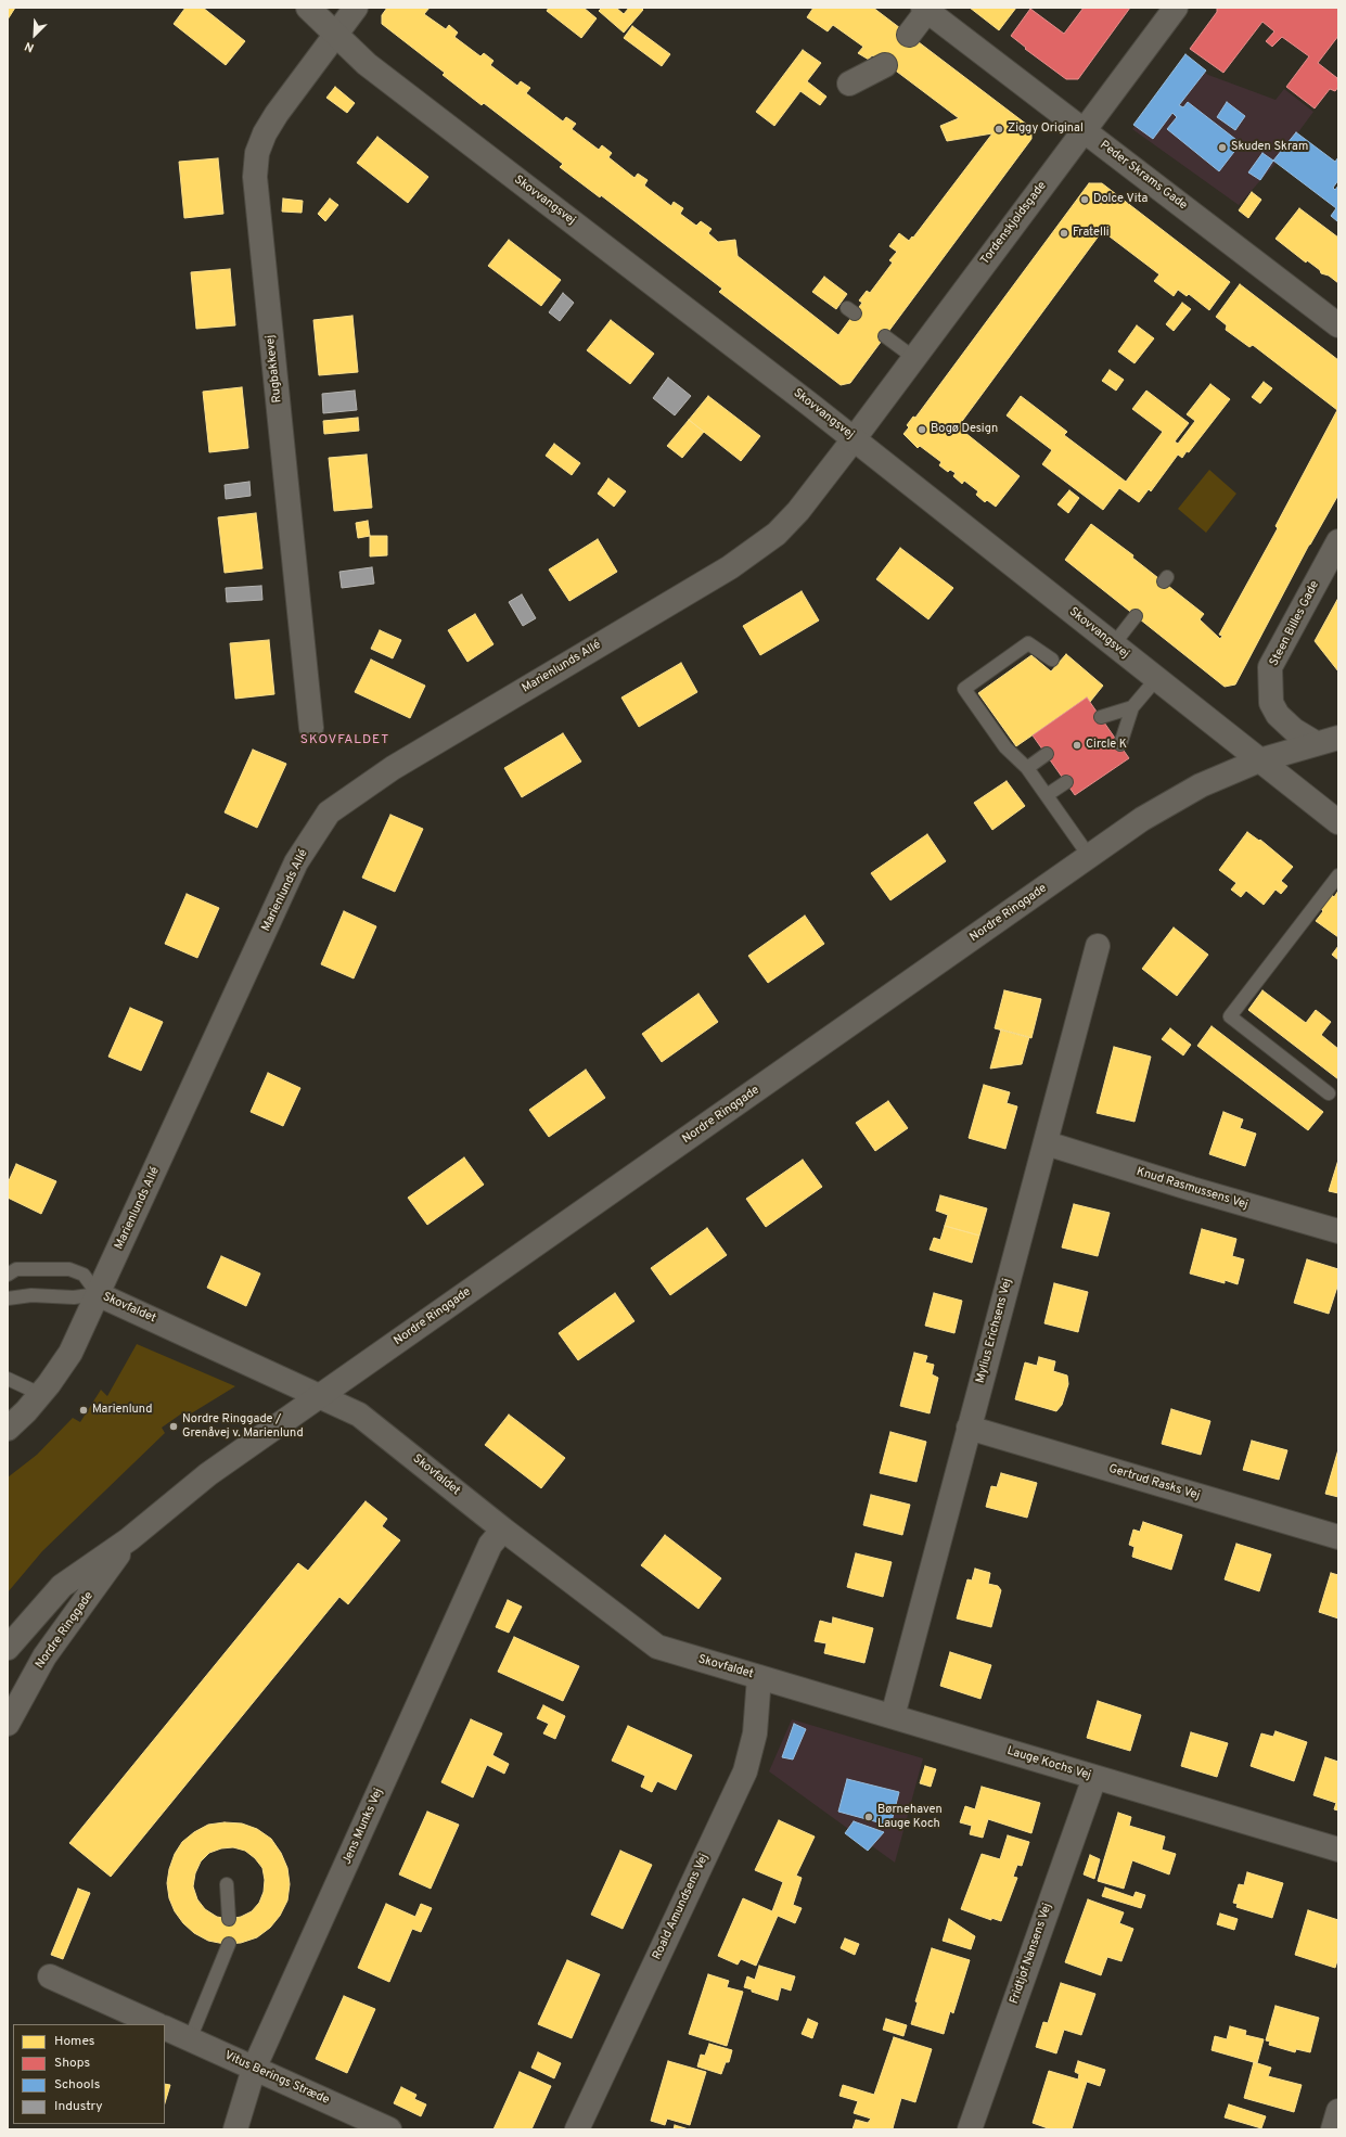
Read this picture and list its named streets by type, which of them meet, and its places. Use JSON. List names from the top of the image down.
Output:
{
  "streets": {
    "street": [
      "Peder Skrams Gade",
      "Skovvangsvej",
      "Tordenskjoldsgade",
      "Rugbakkevej",
      "Steen Billes Gade",
      "Marienlunds Allé",
      "Nordre Ringgade",
      "Knud Rasmussens Vej",
      "Skovfaldet",
      "Mylius Erichsens Vej",
      "Gertrud Rasks Vej",
      "Lauge Kochs Vej",
      "Jens Munks Vej",
      "Roald Amundsens Vej",
      "Fridtjof Nansens Vej",
      "Vitus Berings Stræde"
    ]
  },
  "crossings": [
    ["Peder Skrams Gade", "Tordenskjoldsgade"],
    ["Skovvangsvej", "Tordenskjoldsgade"],
    ["Skovvangsvej", "Rugbakkevej"],
    ["Skovvangsvej", "Marienlunds Allé"],
    ["Skovvangsvej", "Nordre Ringgade"],
    ["Tordenskjoldsgade", "Marienlunds Allé"],
    ["Steen Billes Gade", "Nordre Ringgade"],
    ["Marienlunds Allé", "Skovfaldet"],
    ["Nordre Ringgade", "Skovfaldet"],
    ["Knud Rasmussens Vej", "Mylius Erichsens Vej"],
    ["Skovfaldet", "Lauge Kochs Vej"],
    ["Skovfaldet", "Jens Munks Vej"],
    ["Skovfaldet", "Roald Amundsens Vej"],
    ["Mylius Erichsens Vej", "Gertrud Rasks Vej"],
    ["Mylius Erichsens Vej", "Lauge Kochs Vej"],
    ["Lauge Kochs Vej", "Roald Amundsens Vej"],
    ["Lauge Kochs Vej", "Fridtjof Nansens Vej"],
    ["Jens Munks Vej", "Vitus Berings Stræde"]
  ],
  "districts": ["SKOVFALDET"],
  "places": [
    "Ziggy Original",
    "Skuden Skram",
    "Dolce Vita",
    "Fratelli",
    "Bogø Design",
    "Circle K",
    "Marienlund",
    "Nordre Ringgade / Grenåvej v. Marienlund",
    "Børnehaven Lauge Koch"
  ],
  "legend": [
    "Homes",
    "Shops",
    "Schools",
    "Industry"
  ],
  "north": "bottom left"
}
